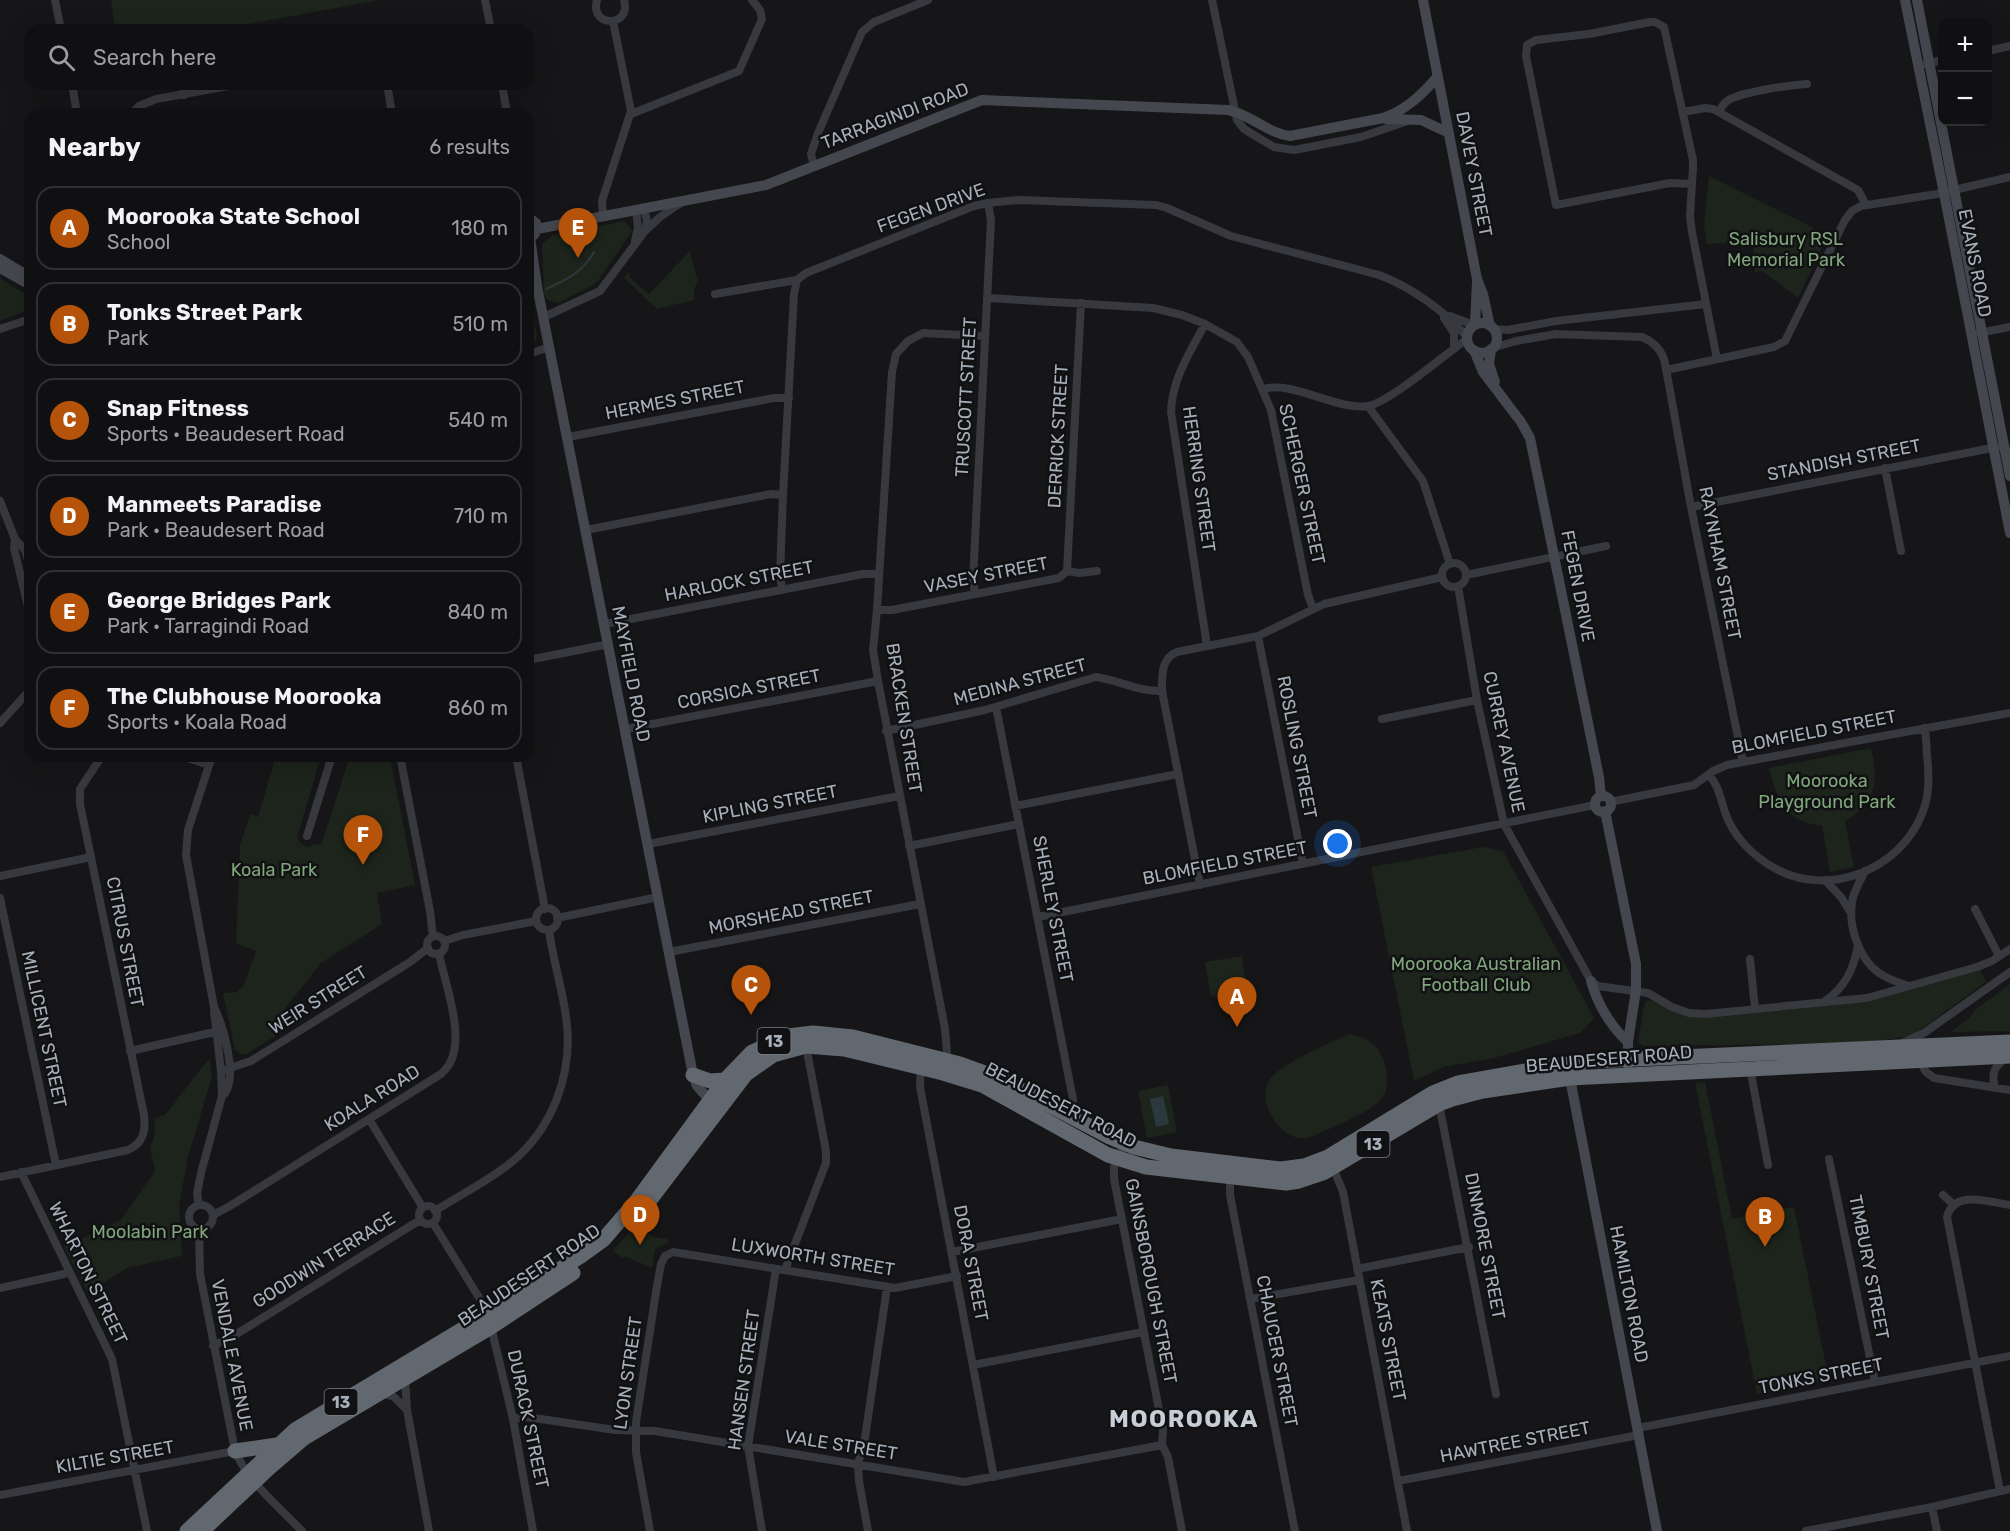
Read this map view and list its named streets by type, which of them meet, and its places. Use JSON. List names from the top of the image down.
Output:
{
  "streets": {
    "highway": ["13", "BEAUDESERT ROAD"],
    "street": [
      "TARRAGINDI ROAD",
      "DAVEY STREET",
      "FEGEN DRIVE",
      "EVANS ROAD",
      "TRUSCOTT STREET",
      "HERMES STREET",
      "DERRICK STREET",
      "STANDISH STREET",
      "HERRING STREET",
      "SCHERGER STREET",
      "RAYNHAM STREET",
      "VASEY STREET",
      "HARLOCK STREET",
      "MAYFIELD ROAD",
      "MEDINA STREET",
      "CORSICA STREET",
      "BRACKEN STREET",
      "BLOMFIELD STREET",
      "CURREY AVENUE",
      "ROSLING STREET",
      "KIPLING STREET",
      "SHERLEY STREET",
      "MORSHEAD STREET",
      "CITRUS STREET",
      "WEIR STREET",
      "MILLICENT STREET",
      "KOALA ROAD",
      "DINMORE STREET",
      "LUXWORTH STREET",
      "GOODWIN TERRACE",
      "DORA STREET",
      "TIMBURY STREET",
      "WHARTON STREET",
      "GAINSBOROUGH STREET",
      "HAMILTON ROAD",
      "KEATS STREET",
      "CHAUCER STREET",
      "VENDALE AVENUE",
      "LYON STREET",
      "TONKS STREET",
      "HANSEN STREET",
      "DURACK STREET",
      "HAWTREE STREET",
      "VALE STREET",
      "KILTIE STREET"
    ]
  },
  "crossings": [
    ["TARRAGINDI ROAD", "DAVEY STREET"],
    ["DAVEY STREET", "FEGEN DRIVE"],
    ["DAVEY STREET", "RAYNHAM STREET"],
    ["FEGEN DRIVE", "TRUSCOTT STREET"],
    ["FEGEN DRIVE", "RAYNHAM STREET"],
    ["FEGEN DRIVE", "BLOMFIELD STREET"],
    ["FEGEN DRIVE", "BEAUDESERT ROAD"],
    ["EVANS ROAD", "STANDISH STREET"],
    ["TRUSCOTT STREET", "SCHERGER STREET"],
    ["TRUSCOTT STREET", "VASEY STREET"],
    ["TRUSCOTT STREET", "BRACKEN STREET"],
    ["HERMES STREET", "MAYFIELD ROAD"],
    ["DERRICK STREET", "SCHERGER STREET"],
    ["DERRICK STREET", "VASEY STREET"],
    ["STANDISH STREET", "RAYNHAM STREET"],
    ["HERRING STREET", "SCHERGER STREET"],
    ["RAYNHAM STREET", "BLOMFIELD STREET"],
    ["VASEY STREET", "BRACKEN STREET"],
    ["HARLOCK STREET", "MAYFIELD ROAD"],
    ["HARLOCK STREET", "BRACKEN STREET"],
    ["MAYFIELD ROAD", "CORSICA STREET"],
    ["MAYFIELD ROAD", "KIPLING STREET"],
    ["MAYFIELD ROAD", "MORSHEAD STREET"],
    ["MAYFIELD ROAD", "BEAUDESERT ROAD"],
    ["MEDINA STREET", "BRACKEN STREET"],
    ["MEDINA STREET", "SHERLEY STREET"],
    ["CORSICA STREET", "BRACKEN STREET"],
    ["BRACKEN STREET", "KIPLING STREET"],
    ["BRACKEN STREET", "MORSHEAD STREET"],
    ["BRACKEN STREET", "BEAUDESERT ROAD"],
    ["BLOMFIELD STREET", "CURREY AVENUE"],
    ["BLOMFIELD STREET", "ROSLING STREET"],
    ["BLOMFIELD STREET", "SHERLEY STREET"],
    ["SHERLEY STREET", "BEAUDESERT ROAD"],
    ["CITRUS STREET", "MILLICENT STREET"],
    ["WEIR STREET", "KOALA ROAD"],
    ["BEAUDESERT ROAD", "DINMORE STREET"],
    ["BEAUDESERT ROAD", "DORA STREET"],
    ["BEAUDESERT ROAD", "GAINSBOROUGH STREET"],
    ["BEAUDESERT ROAD", "HAMILTON ROAD"],
    ["BEAUDESERT ROAD", "KEATS STREET"],
    ["BEAUDESERT ROAD", "CHAUCER STREET"],
    ["BEAUDESERT ROAD", "VENDALE AVENUE"],
    ["BEAUDESERT ROAD", "HANSEN STREET"],
    ["BEAUDESERT ROAD", "DURACK STREET"],
    ["KOALA ROAD", "VENDALE AVENUE"],
    ["LUXWORTH STREET", "DORA STREET"],
    ["LUXWORTH STREET", "LYON STREET"],
    ["LUXWORTH STREET", "HANSEN STREET"],
    ["GOODWIN TERRACE", "VENDALE AVENUE"],
    ["GOODWIN TERRACE", "DURACK STREET"],
    ["DORA STREET", "VALE STREET"],
    ["TIMBURY STREET", "TONKS STREET"],
    ["WHARTON STREET", "KILTIE STREET"],
    ["GAINSBOROUGH STREET", "VALE STREET"],
    ["HAMILTON ROAD", "TONKS STREET"],
    ["HAMILTON ROAD", "HAWTREE STREET"],
    ["KEATS STREET", "HAWTREE STREET"],
    ["VENDALE AVENUE", "KILTIE STREET"],
    ["LYON STREET", "VALE STREET"],
    ["TONKS STREET", "HAWTREE STREET"],
    ["HANSEN STREET", "VALE STREET"],
    ["DURACK STREET", "VALE STREET"]
  ],
  "districts": ["MOOROOKA"],
  "parks": [
    "Salisbury RSL Memorial Park",
    "Moorooka Playground Park",
    "Koala Park",
    "Moorooka Australian Football Club",
    "Moolabin Park"
  ],
  "page": {
    "map_buttons": ["+", "−"],
    "search": "Search here",
    "heading": ["Nearby", "6 results"],
    "list": [
      {
        "mark": "A",
        "name": "Moorooka State School",
        "note": "School",
        "value": "180 m"
      },
      {
        "mark": "B",
        "name": "Tonks Street Park",
        "note": "Park",
        "value": "510 m"
      },
      {
        "mark": "C",
        "name": "Snap Fitness",
        "note": "Sports · Beaudesert Road",
        "value": "540 m"
      },
      {
        "mark": "D",
        "name": "Manmeets Paradise",
        "note": "Park · Beaudesert Road",
        "value": "710 m"
      },
      {
        "mark": "E",
        "name": "George Bridges Park",
        "note": "Park · Tarragindi Road",
        "value": "840 m"
      },
      {
        "mark": "F",
        "name": "The Clubhouse Moorooka",
        "note": "Sports · Koala Road",
        "value": "860 m"
      }
    ],
    "pins": [
      "E",
      "F",
      "C",
      "A",
      "D",
      "B"
    ]
  }
}
